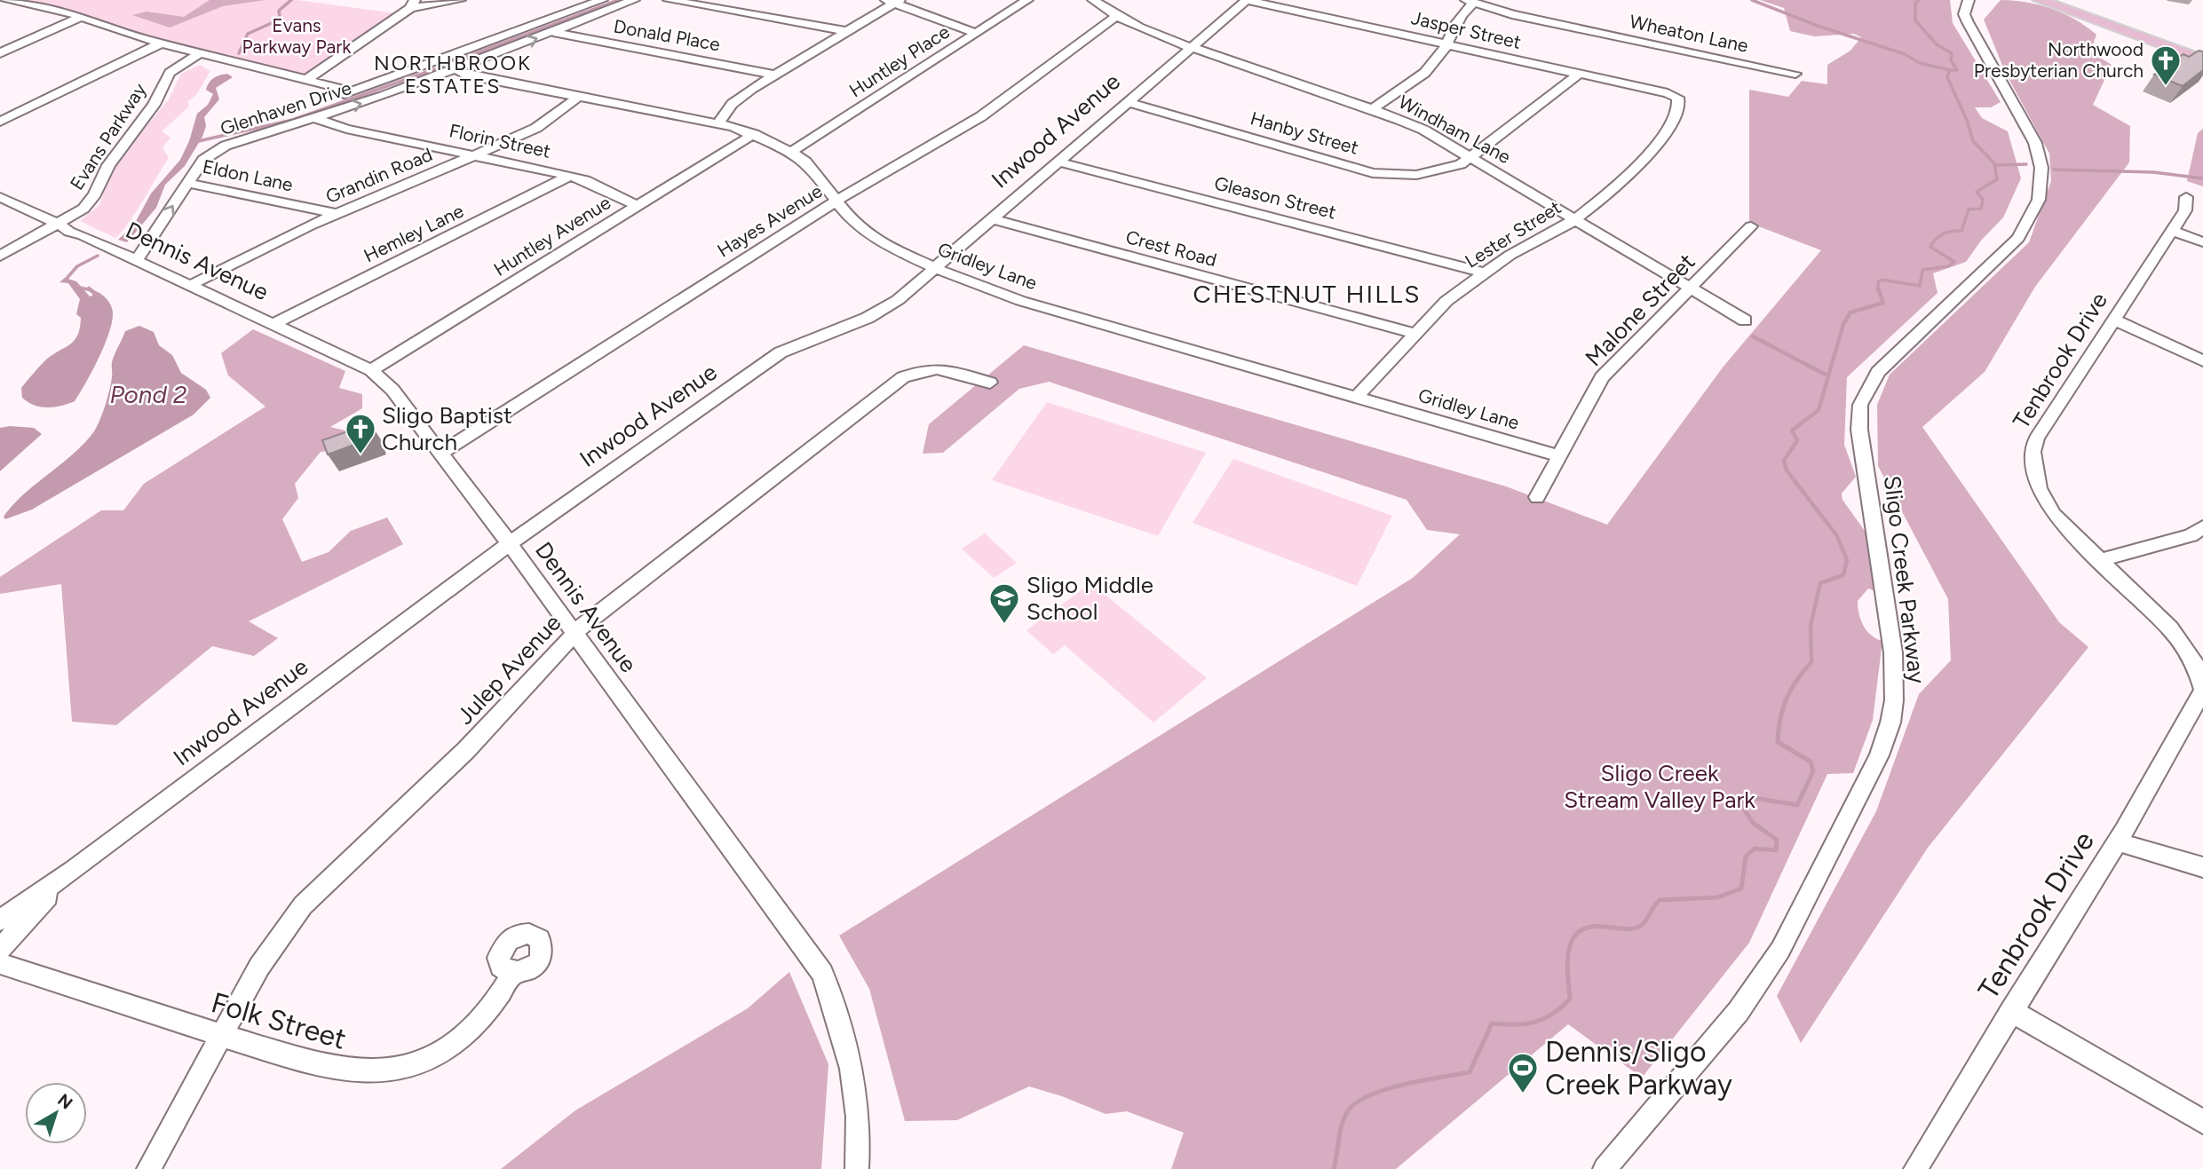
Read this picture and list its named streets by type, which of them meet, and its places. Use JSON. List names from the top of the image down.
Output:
{
  "streets": {
    "street": [
      "Jasper Street",
      "Wheaton Lane",
      "Donald Place",
      "Huntley Place",
      "Glenhaven Drive",
      "Windham Lane",
      "Inwood Avenue",
      "Hanby Street",
      "Evans Parkway",
      "Florin Street",
      "Eldon Lane",
      "Grandin Road",
      "Gleason Street",
      "Hayes Avenue",
      "Hemley Lane",
      "Lester Street",
      "Huntley Avenue",
      "Crest Road",
      "Dennis Avenue",
      "Gridley Lane",
      "Malone Street",
      "Tenbrook Drive",
      "Sligo Creek Parkway",
      "Julep Avenue",
      "Folk Street"
    ]
  },
  "crossings": [
    ["Jasper Street", "Inwood Avenue"],
    ["Jasper Street", "Hanby Street"],
    ["Jasper Street", "Lester Street"],
    ["Donald Place", "Glenhaven Drive"],
    ["Huntley Place", "Gridley Lane"],
    ["Glenhaven Drive", "Florin Street"],
    ["Glenhaven Drive", "Eldon Lane"],
    ["Glenhaven Drive", "Dennis Avenue"],
    ["Glenhaven Drive", "Gridley Lane"],
    ["Windham Lane", "Inwood Avenue"],
    ["Windham Lane", "Hanby Street"],
    ["Windham Lane", "Hayes Avenue"],
    ["Windham Lane", "Lester Street"],
    ["Windham Lane", "Malone Street"],
    ["Inwood Avenue", "Hanby Street"],
    ["Inwood Avenue", "Gleason Street"],
    ["Inwood Avenue", "Crest Road"],
    ["Inwood Avenue", "Dennis Avenue"],
    ["Inwood Avenue", "Gridley Lane"],
    ["Evans Parkway", "Dennis Avenue"],
    ["Florin Street", "Grandin Road"],
    ["Florin Street", "Hemley Lane"],
    ["Florin Street", "Huntley Avenue"],
    ["Eldon Lane", "Grandin Road"],
    ["Grandin Road", "Dennis Avenue"],
    ["Grandin Road", "Gridley Lane"],
    ["Gleason Street", "Lester Street"],
    ["Hayes Avenue", "Dennis Avenue"],
    ["Hayes Avenue", "Gridley Lane"],
    ["Hemley Lane", "Dennis Avenue"],
    ["Lester Street", "Crest Road"],
    ["Lester Street", "Gridley Lane"],
    ["Huntley Avenue", "Dennis Avenue"],
    ["Huntley Avenue", "Gridley Lane"],
    ["Dennis Avenue", "Julep Avenue"],
    ["Gridley Lane", "Malone Street"],
    ["Julep Avenue", "Folk Street"]
  ],
  "districts": ["NORTHBROOK ESTATES", "CHESTNUT HILLS"],
  "water": ["Pond 2"],
  "parks": ["Evans Parkway Park", "Sligo Creek Stream Valley Park"],
  "places": {
    "church": ["Northwood Presbyterian Church", "Sligo Baptist Church"],
    "school or university": ["Sligo Middle School"],
    "sports": ["Dennis/Sligo Creek Parkway"]
  },
  "north": "top right"
}
